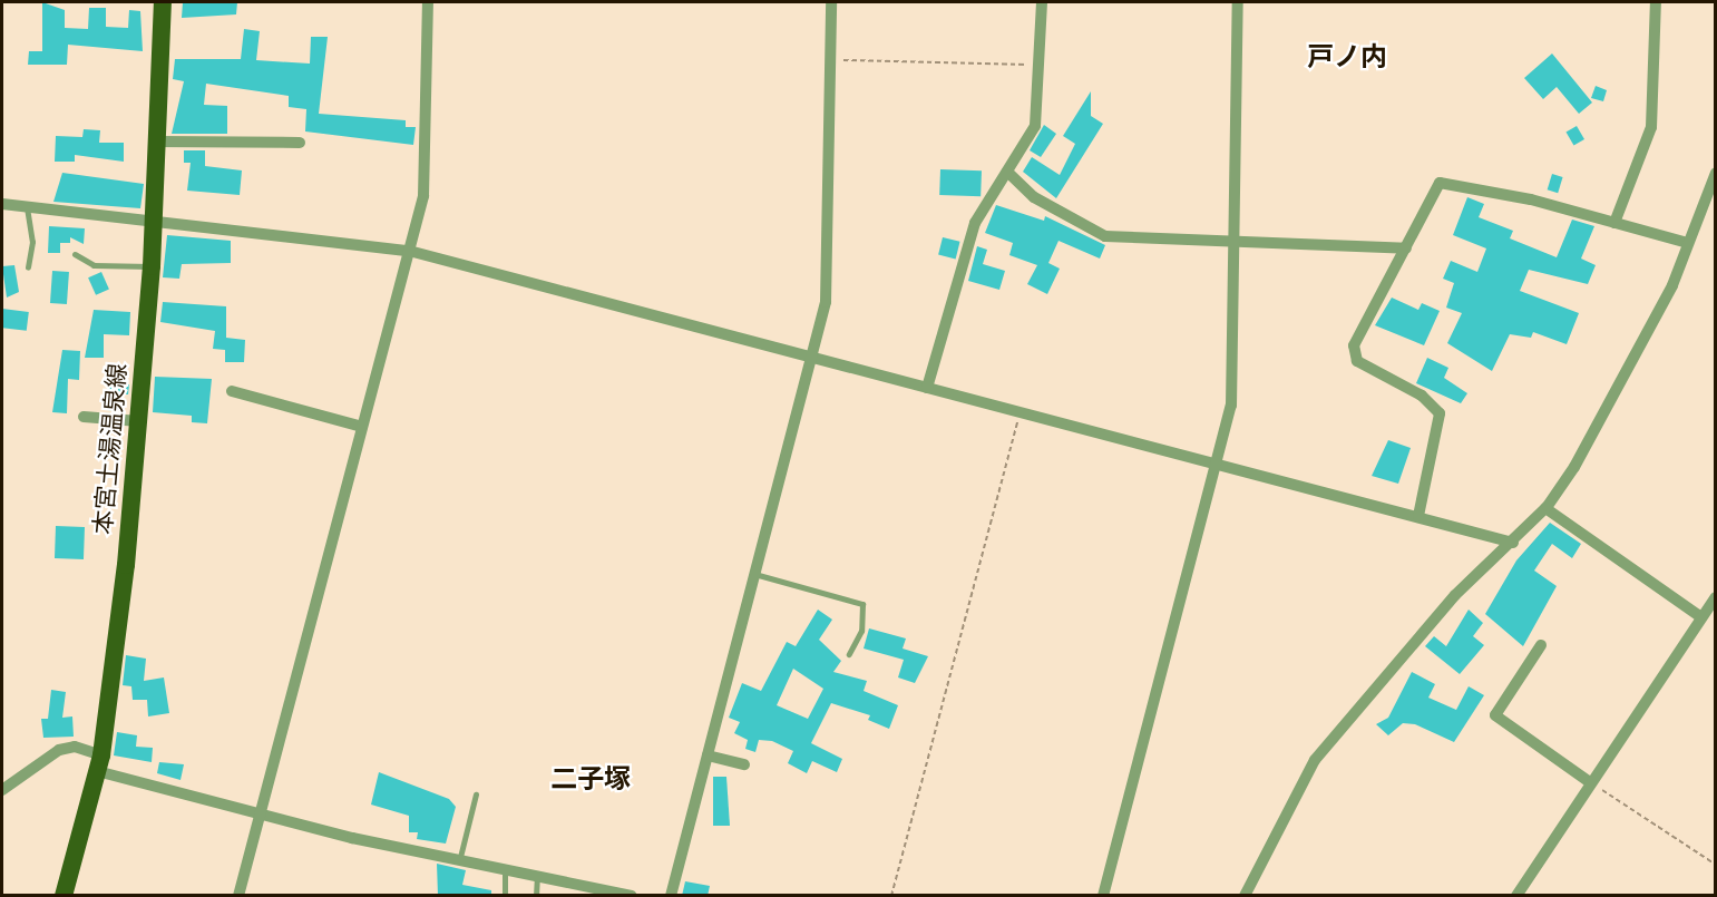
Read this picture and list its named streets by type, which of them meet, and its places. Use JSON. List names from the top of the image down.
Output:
{
  "streets": {
    "main road": ["本宮土湯温泉線"]
  },
  "districts": ["戸ノ内", "二子塚"]
}
